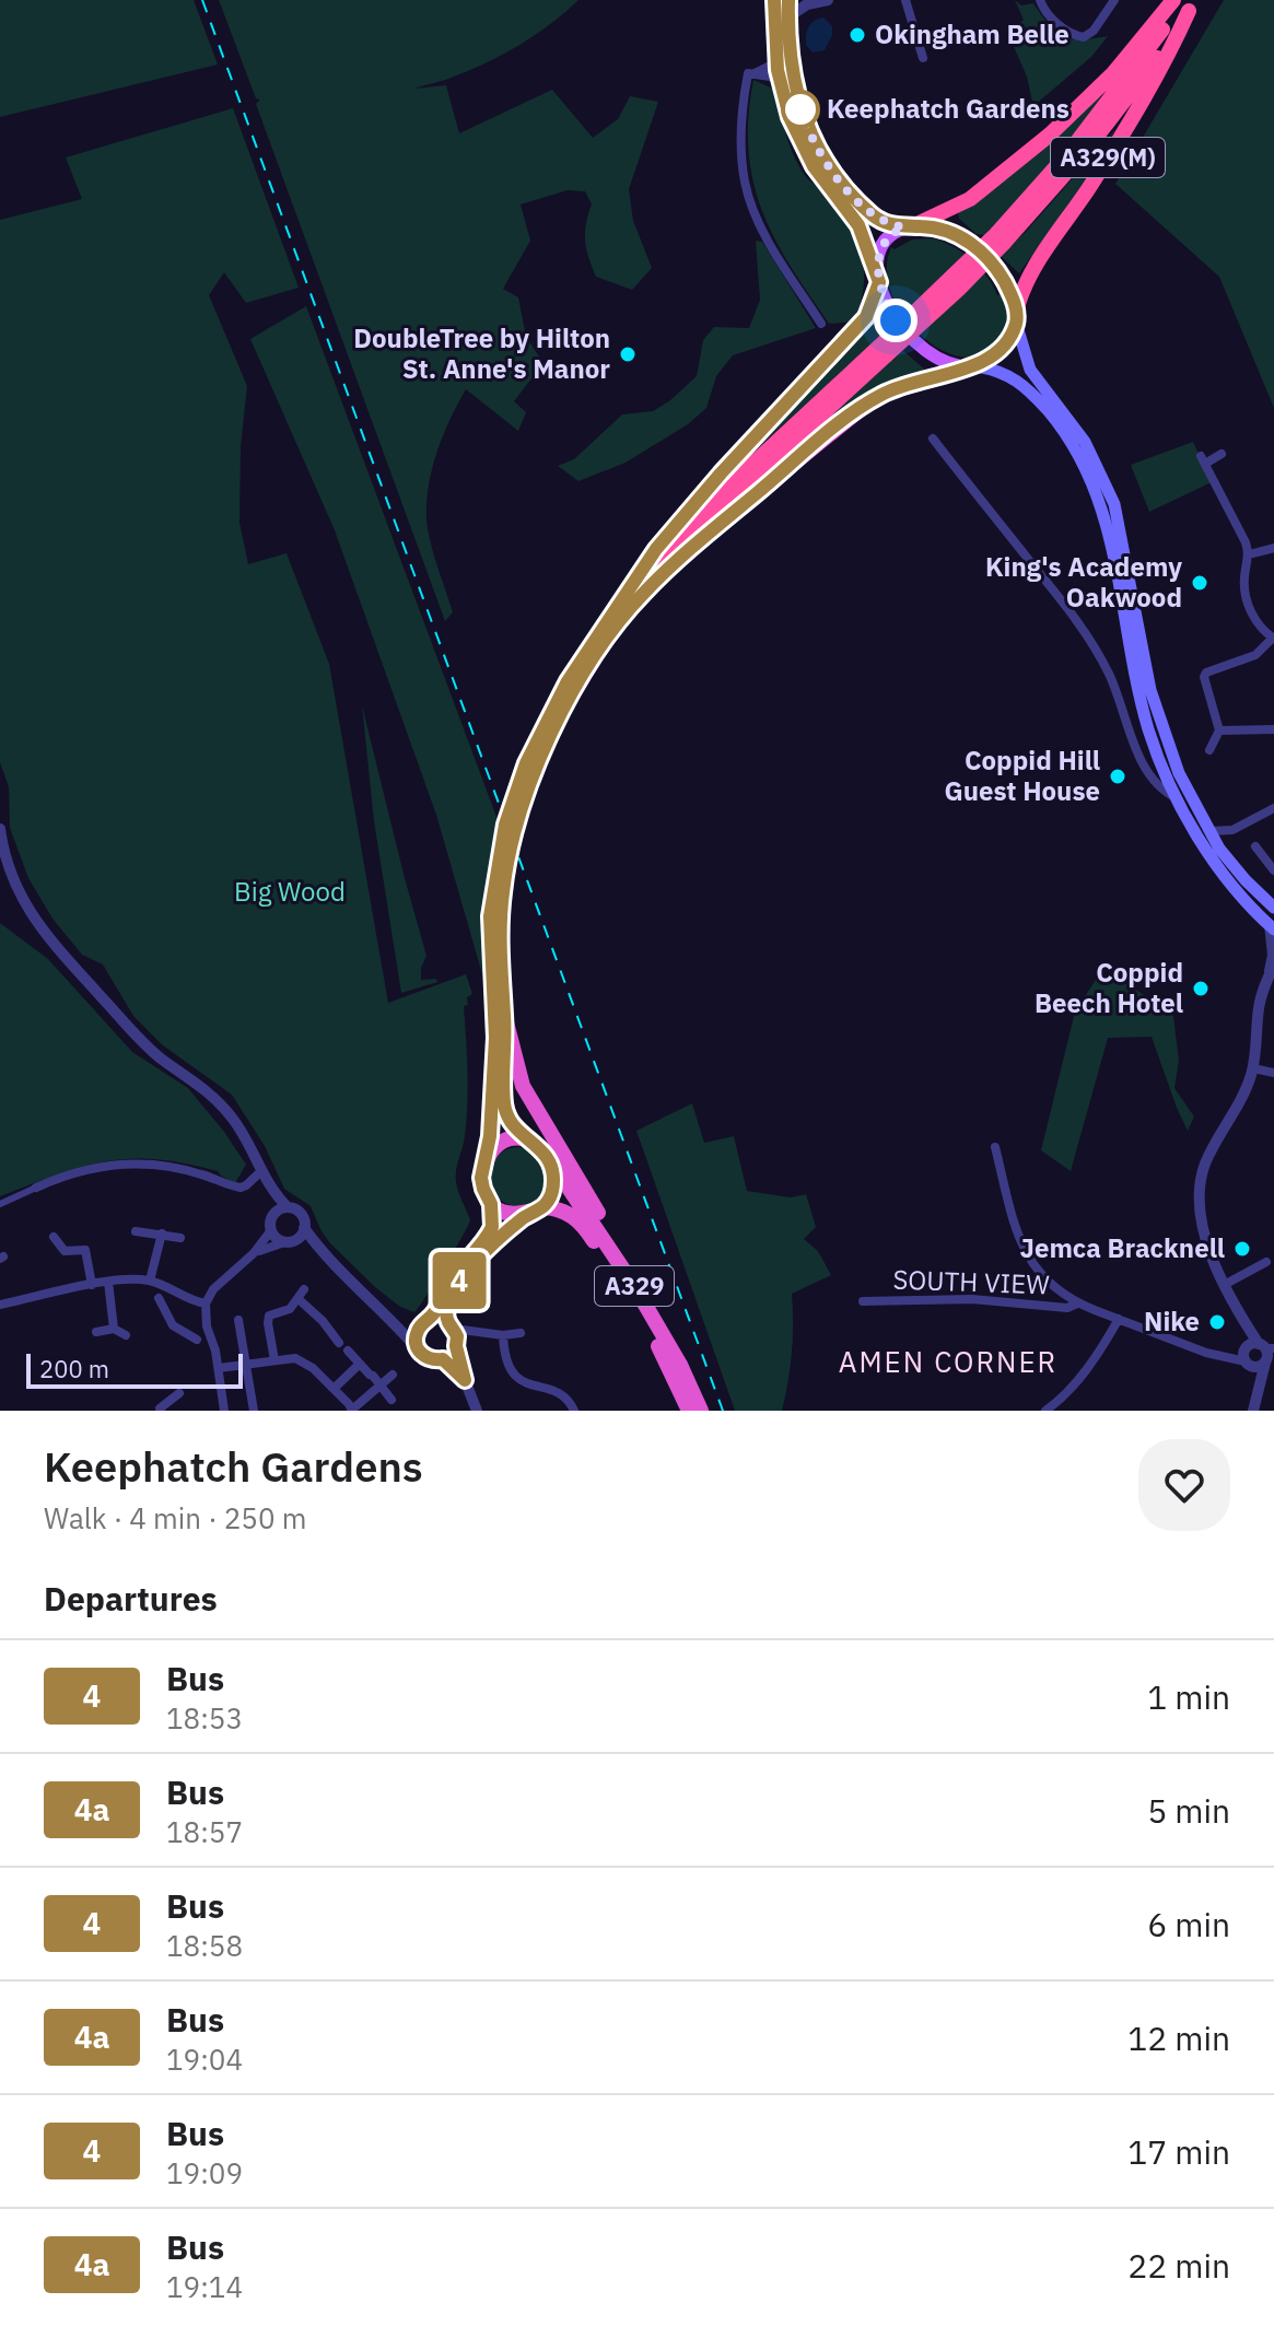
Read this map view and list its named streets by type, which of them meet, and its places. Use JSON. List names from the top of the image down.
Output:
{
  "streets": {
    "highway": ["A329(M)", "A329"],
    "street": ["SOUTH VIEW"]
  },
  "crossings": [
    ["A329(M)", "A329"]
  ],
  "districts": ["AMEN CORNER"],
  "parks": ["Big Wood"],
  "places": [
    "Okingham Belle",
    "Keephatch Gardens",
    "DoubleTree by Hilton St. Anne's Manor",
    "King's Academy Oakwood",
    "Coppid Hill Guest House",
    "Coppid Beech Hotel",
    "Jemca Bracknell",
    "Nike"
  ],
  "lines": ["bus line 4"],
  "scale_bar": "200 m",
  "page": {
    "on_map": "4",
    "scale": "200 m",
    "heading": [
      ["Keephatch Gardens", "Walk · 4 min · 250 m"],
      "Departures"
    ],
    "list": [
      {
        "mark": "4",
        "name": "Bus",
        "note": "18:53",
        "value": "1 min"
      },
      {
        "mark": "4a",
        "name": "Bus",
        "note": "18:57",
        "value": "5 min"
      },
      {
        "mark": "4",
        "name": "Bus",
        "note": "18:58",
        "value": "6 min"
      },
      {
        "mark": "4a",
        "name": "Bus",
        "note": "19:04",
        "value": "12 min"
      },
      {
        "mark": "4",
        "name": "Bus",
        "note": "19:09",
        "value": "17 min"
      },
      {
        "mark": "4a",
        "name": "Bus",
        "note": "19:14",
        "value": "22 min"
      }
    ]
  }
}
